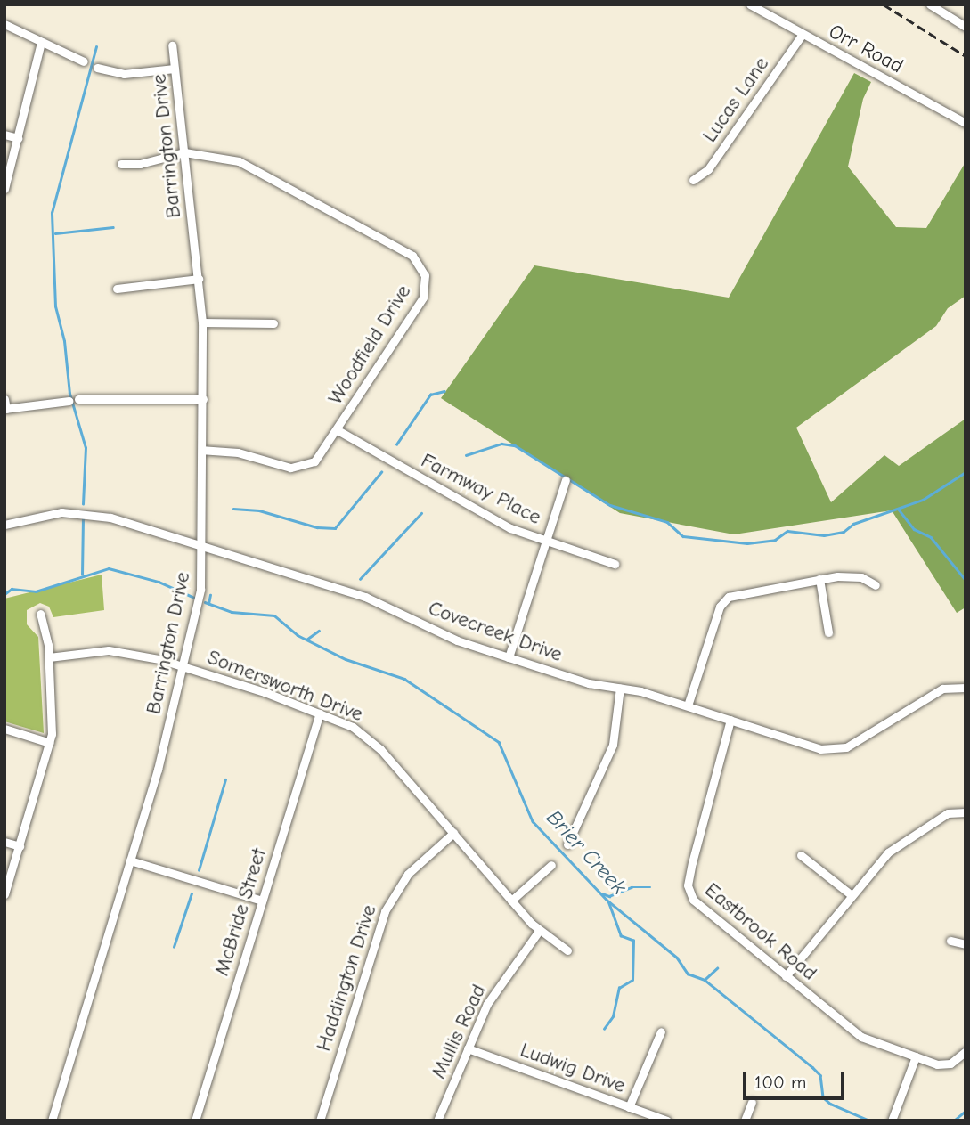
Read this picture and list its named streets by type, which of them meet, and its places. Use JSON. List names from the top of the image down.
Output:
{
  "streets": {
    "street": [
      "Orr Road",
      "Lucas Lane",
      "Barrington Drive",
      "Woodfield Drive",
      "Farmway Place",
      "Covecreek Drive",
      "Somersworth Drive",
      "McBride Street",
      "Eastbrook Road",
      "Haddington Drive",
      "Mullis Road",
      "Ludwig Drive"
    ]
  },
  "crossings": [
    ["Orr Road", "Lucas Lane"],
    ["Barrington Drive", "Woodfield Drive"],
    ["Barrington Drive", "Covecreek Drive"],
    ["Barrington Drive", "Somersworth Drive"],
    ["Woodfield Drive", "Farmway Place"],
    ["Covecreek Drive", "Eastbrook Road"],
    ["Somersworth Drive", "McBride Street"],
    ["Somersworth Drive", "Haddington Drive"],
    ["Somersworth Drive", "Mullis Road"],
    ["Mullis Road", "Ludwig Drive"]
  ],
  "water": ["Brier Creek"],
  "scale_bar": "100 m"
}
